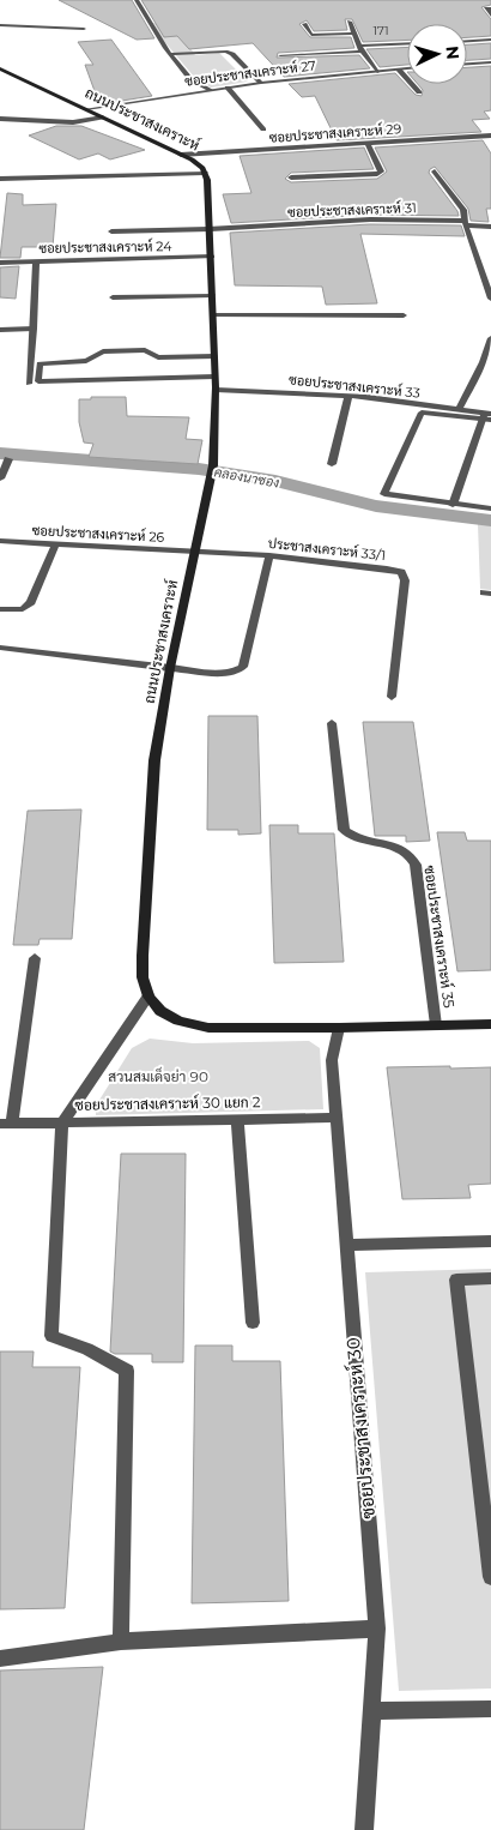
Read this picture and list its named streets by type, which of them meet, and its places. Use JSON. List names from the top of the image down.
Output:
{
  "streets": {
    "main road": ["ถนนประชาสงเคราะห์"],
    "street": [
      "ซอยประชาสงเคราะห์ 27",
      "ซอยประชาสงเคราะห์ 29",
      "ซอยประชาสงเคราะห์ 31",
      "ซอยประชาสงเคราะห์ 24",
      "ซอยประชาสงเคราะห์ 33",
      "ซอยประชาสงเคราะห์ 26",
      "ประชาสงเคราะห์ 33/1",
      "ซอยประชาสงเคราะห์ 35",
      "ซอยประชาสงเคราะห์ 30 แยก 2",
      "ซอยประชาสงเคราะห์ 30"
    ]
  },
  "crossings": [
    ["ซอยประชาสงเคราะห์ 27", "ถนนประชาสงเคราะห์"],
    ["ถนนประชาสงเคราะห์", "ซอยประชาสงเคราะห์ 29"],
    ["ถนนประชาสงเคราะห์", "ซอยประชาสงเคราะห์ 31"],
    ["ถนนประชาสงเคราะห์", "ซอยประชาสงเคราะห์ 24"],
    ["ถนนประชาสงเคราะห์", "ซอยประชาสงเคราะห์ 33"],
    ["ถนนประชาสงเคราะห์", "ซอยประชาสงเคราะห์ 26"],
    ["ถนนประชาสงเคราะห์", "ประชาสงเคราะห์ 33/1"],
    ["ซอยประชาสงเคราะห์ 26", "ประชาสงเคราะห์ 33/1"],
    ["ซอยประชาสงเคราะห์ 30 แยก 2", "ซอยประชาสงเคราะห์ 30"]
  ],
  "water": ["คลองนาซอง"],
  "parks": ["สวนสมเด็จย่า 90"],
  "house_numbers": ["171"],
  "north": "right"
}
